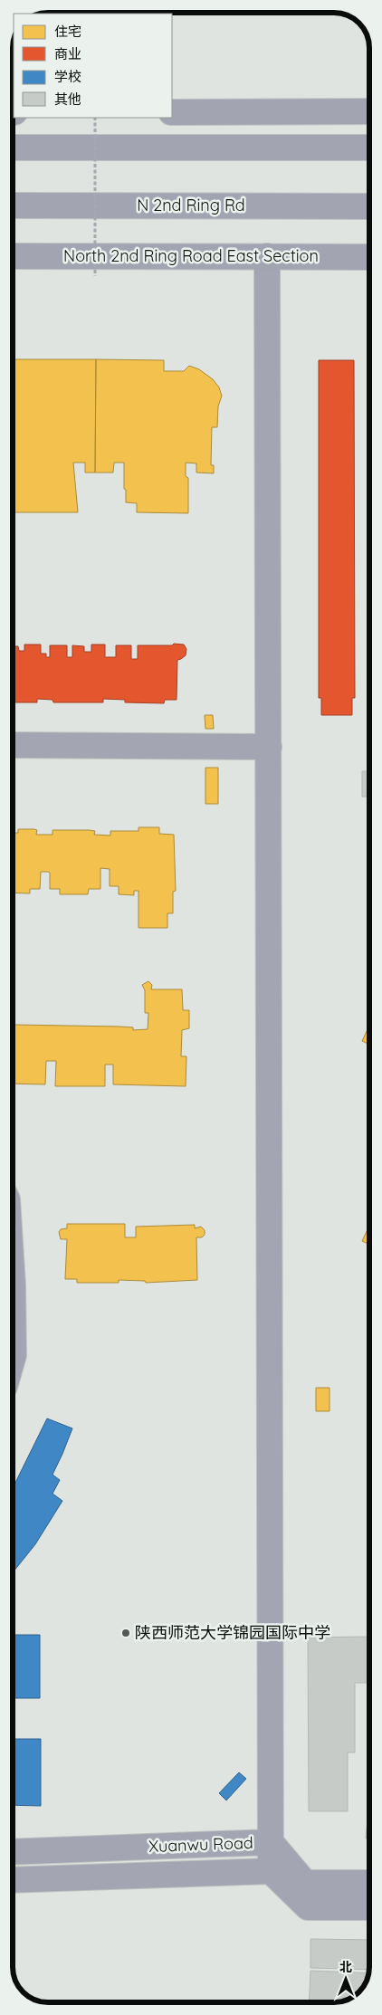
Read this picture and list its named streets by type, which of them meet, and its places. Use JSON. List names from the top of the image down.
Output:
{
  "streets": {
    "highway": ["N 2nd Ring Rd"],
    "main road": ["North 2nd Ring Road East Section"],
    "street": ["Xuanwu Road"]
  },
  "places": ["陕西师范大学锦园国际中学"],
  "legend": [
    "住宅",
    "商业",
    "学校",
    "其他"
  ],
  "north": "top"
}
